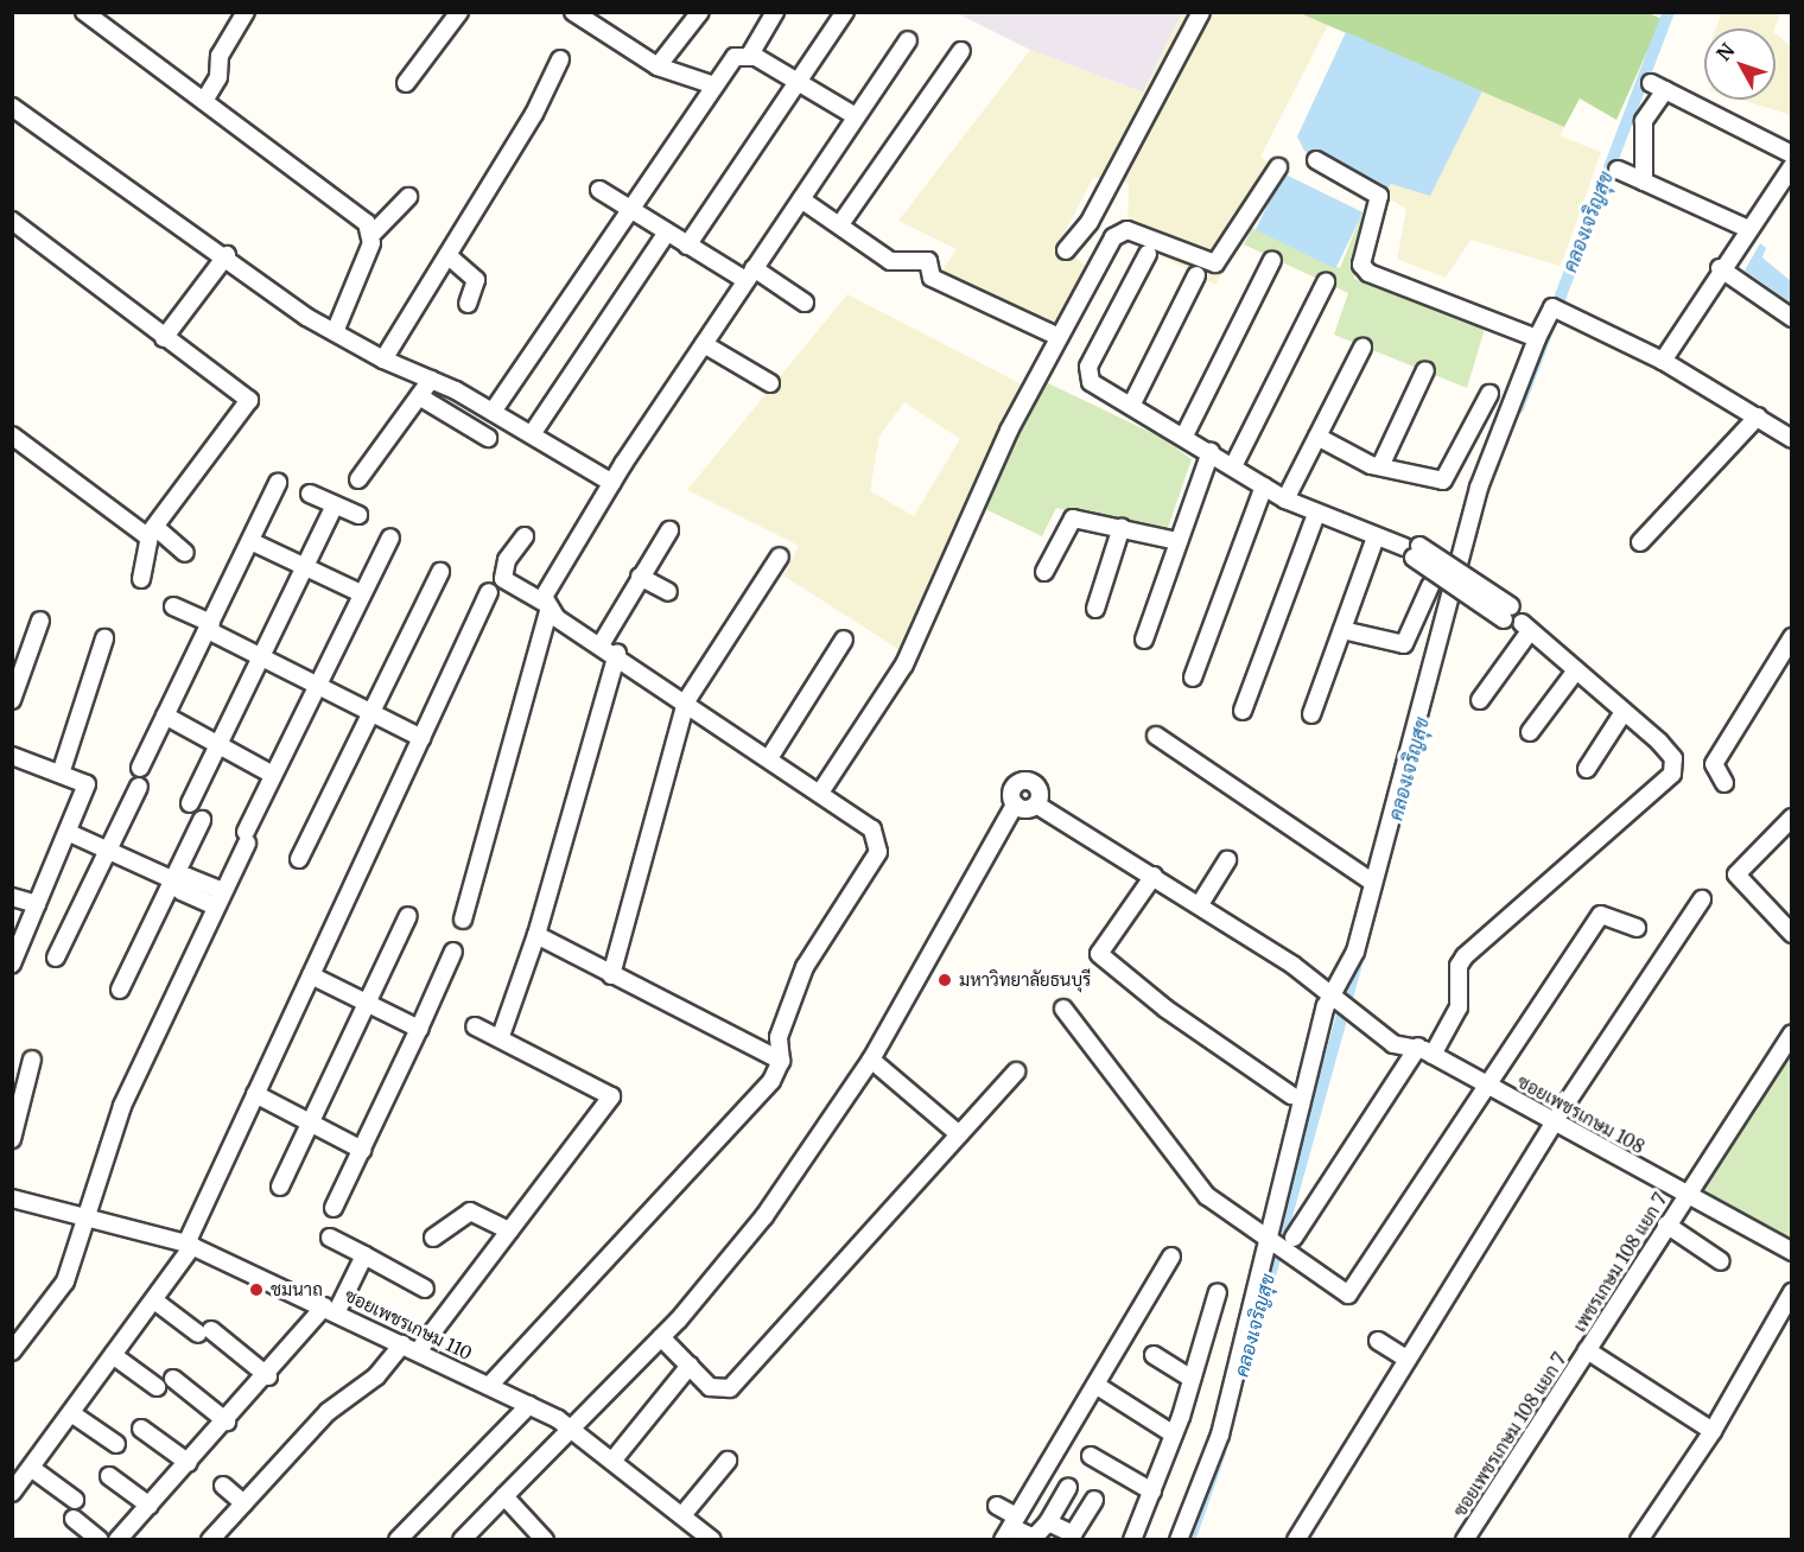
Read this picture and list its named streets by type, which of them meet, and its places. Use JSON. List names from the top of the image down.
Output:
{
  "streets": {
    "street": [
      "ซอยเพชรเกษม 108",
      "เพชรเกษม 108 แยก 7",
      "ซอยเพชรเกษม 110",
      "ซอยเพชรเกษม 108 แยก 7"
    ]
  },
  "crossings": [
    ["ซอยเพชรเกษม 108", "เพชรเกษม 108 แยก 7"],
    ["เพชรเกษม 108 แยก 7", "ซอยเพชรเกษม 108 แยก 7"]
  ],
  "water": ["คลองเจริญสุข"],
  "places": ["มหาวิทยาลัยธนบุรี", "ชมนาถ"],
  "north": "top left"
}
